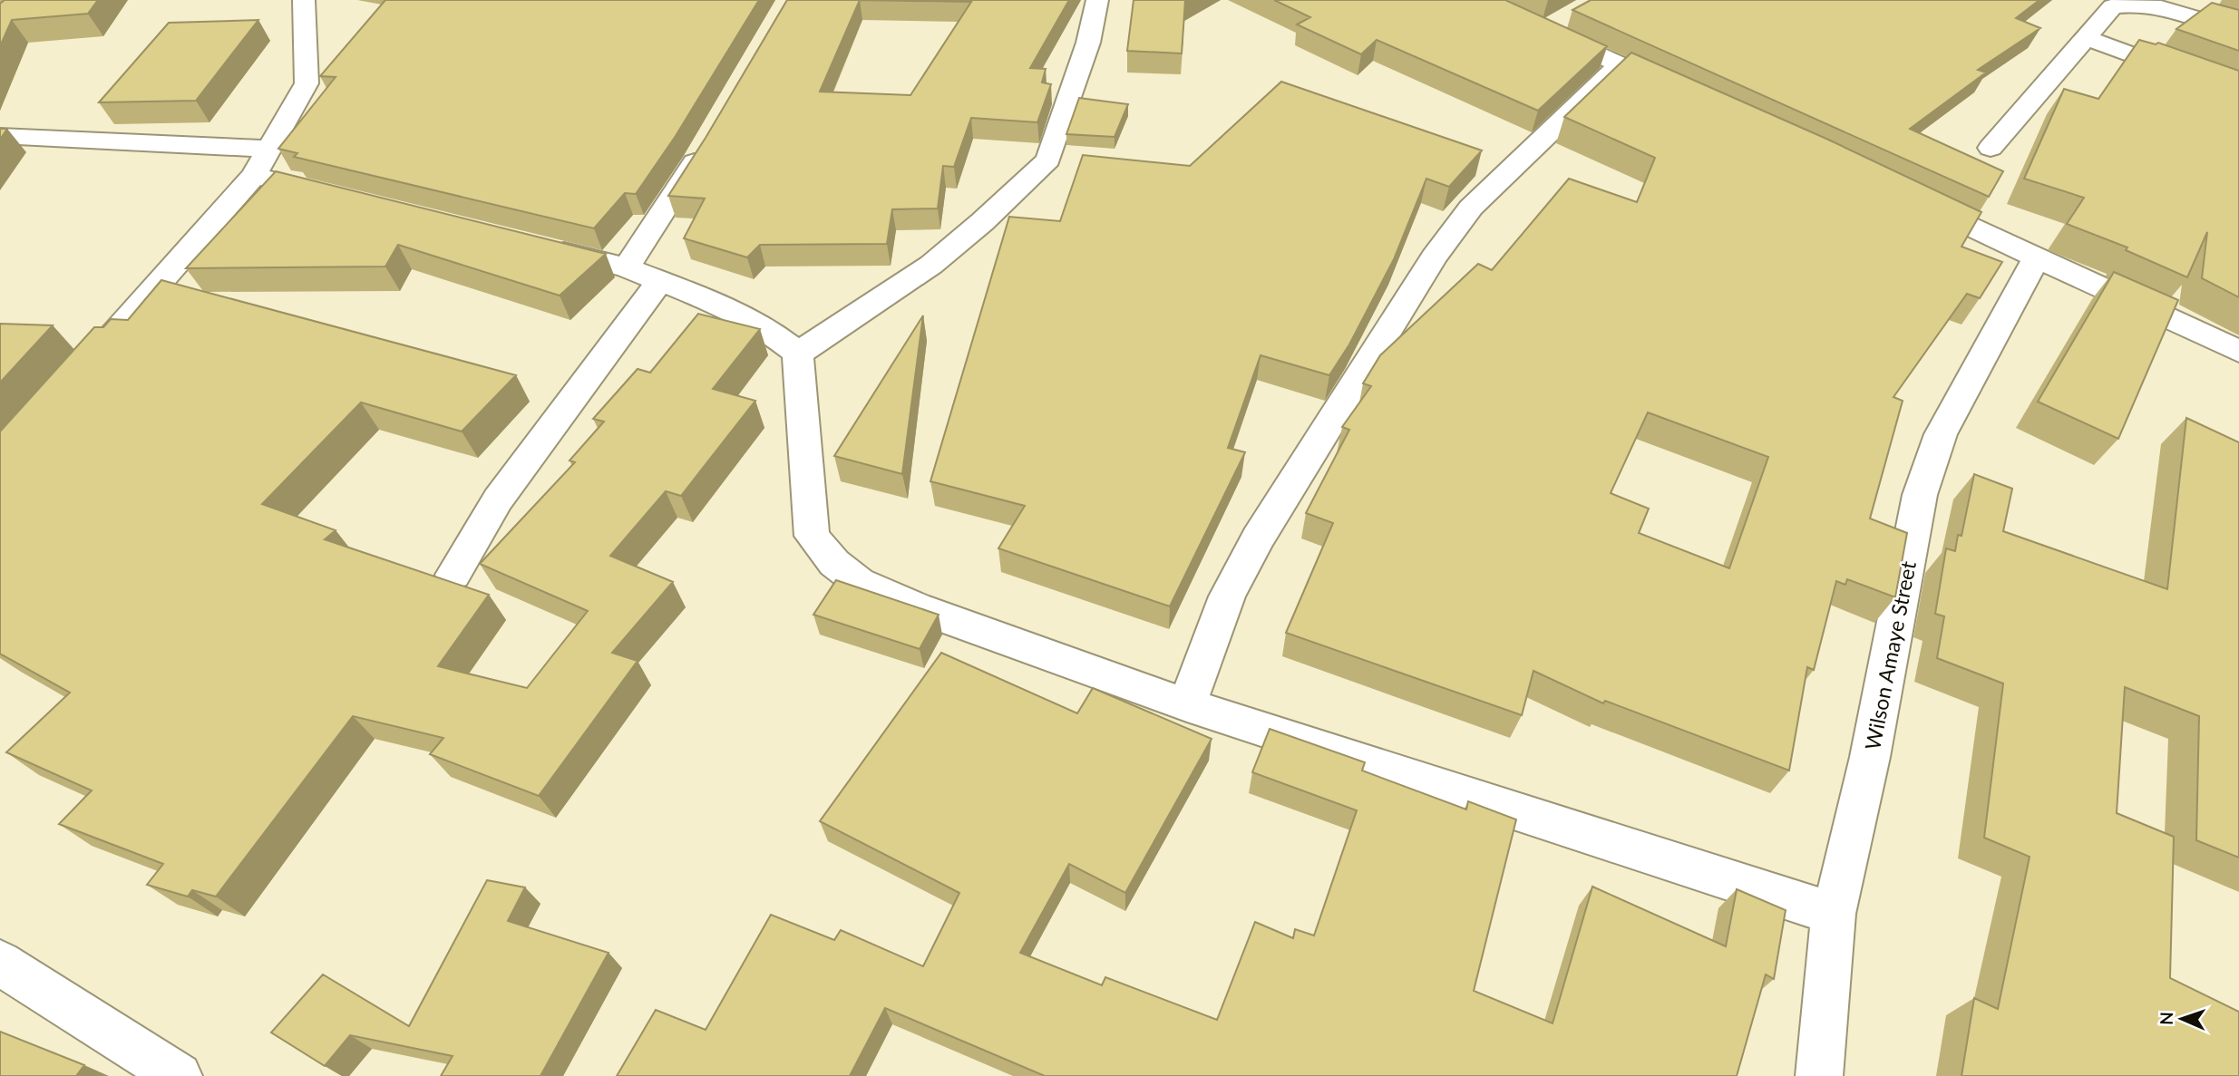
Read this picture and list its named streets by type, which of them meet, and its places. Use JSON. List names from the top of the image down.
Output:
{
  "streets": {
    "street": ["Wilson Amaye Street"]
  },
  "north": "left"
}
